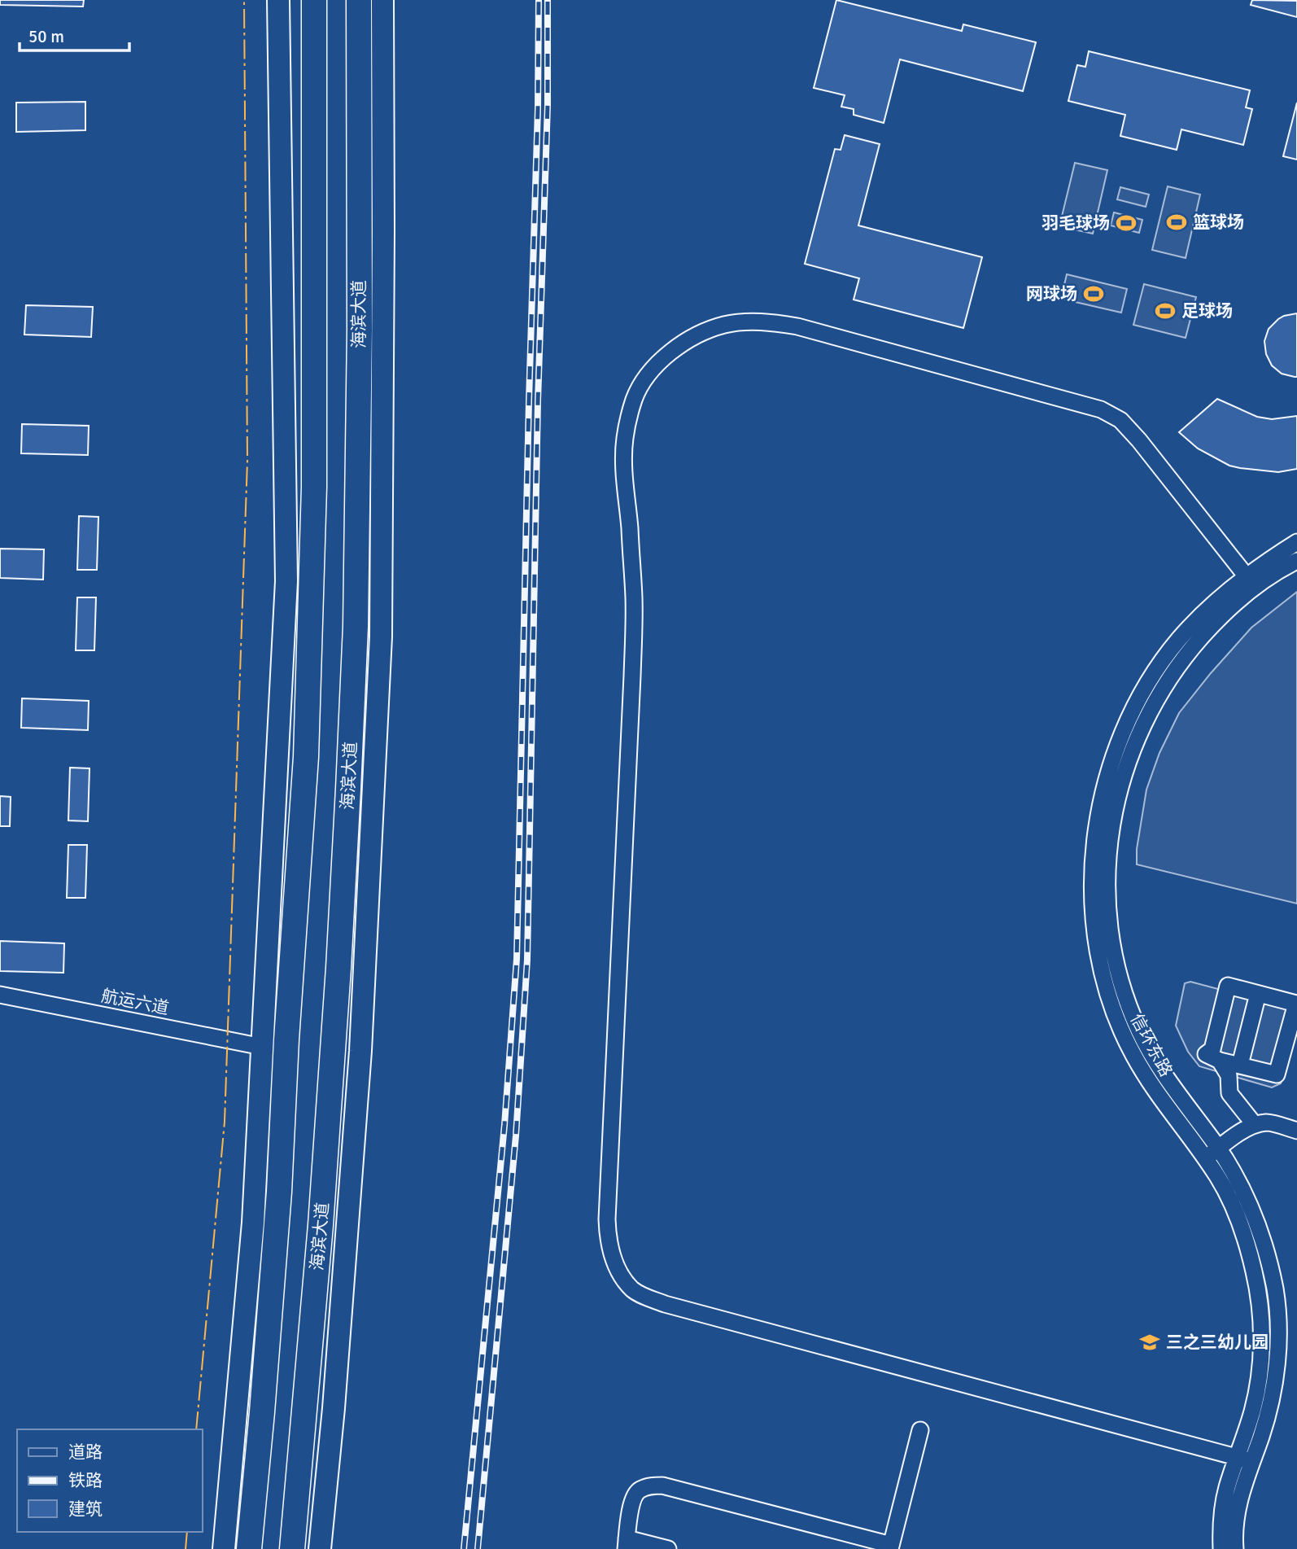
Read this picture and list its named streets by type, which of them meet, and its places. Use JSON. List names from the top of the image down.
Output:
{
  "streets": {
    "highway": ["海滨大道"],
    "street": ["航运六道", "信环东路"]
  },
  "places": {
    "sports": [
      "篮球场",
      "羽毛球场",
      "网球场",
      "足球场"
    ],
    "school or university": ["三之三幼儿园"]
  },
  "legend": ["道路", "铁路", "建筑"],
  "scale_bar": "50 m"
}
